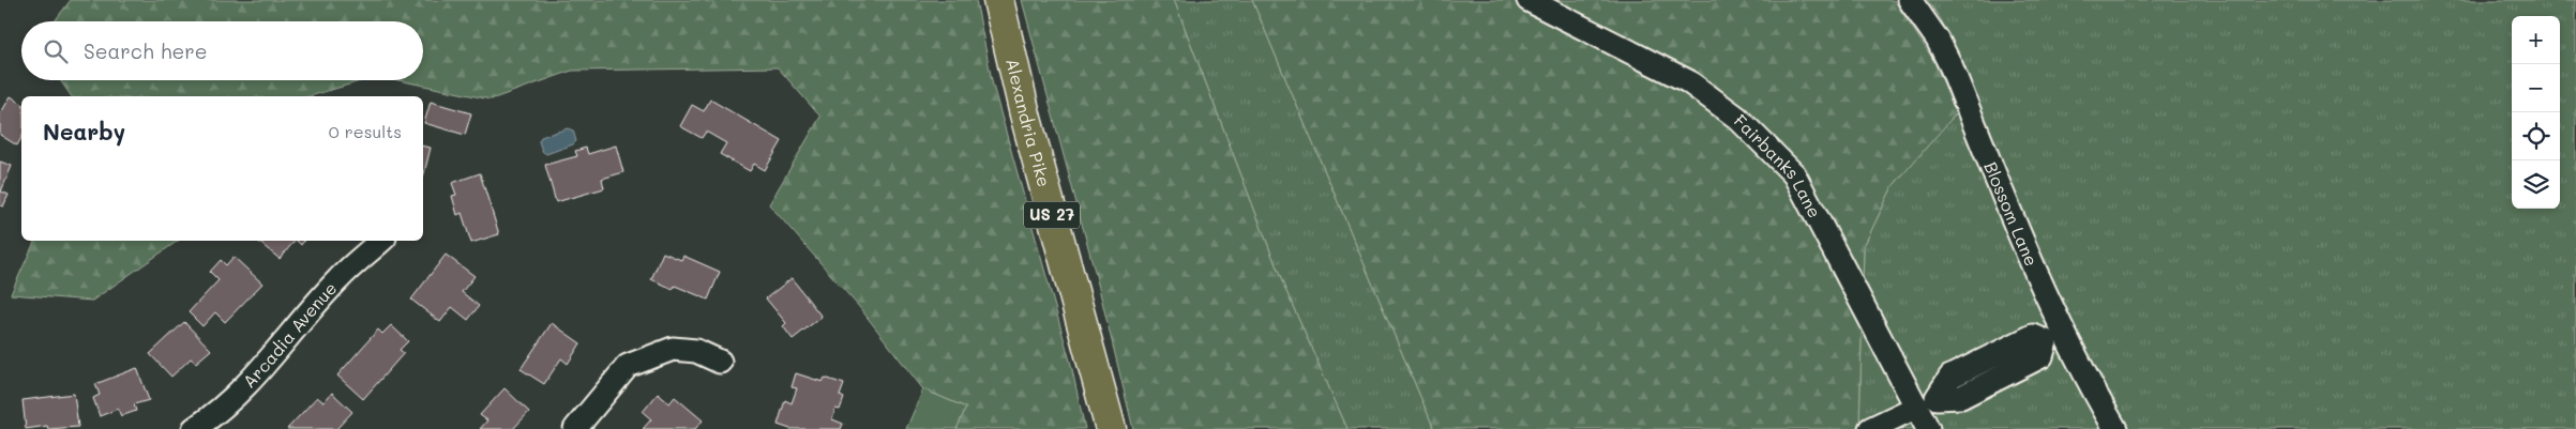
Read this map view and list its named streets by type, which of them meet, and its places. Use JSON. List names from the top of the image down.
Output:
{
  "streets": {
    "main road": ["Alexandria Pike", "US 27"],
    "street": ["Fairbanks Lane", "Blossom Lane", "Arcadia Avenue"]
  },
  "page": {
    "map_buttons": ["+", "−"],
    "search": "Search here",
    "heading": ["Nearby", "0 results"]
  }
}
